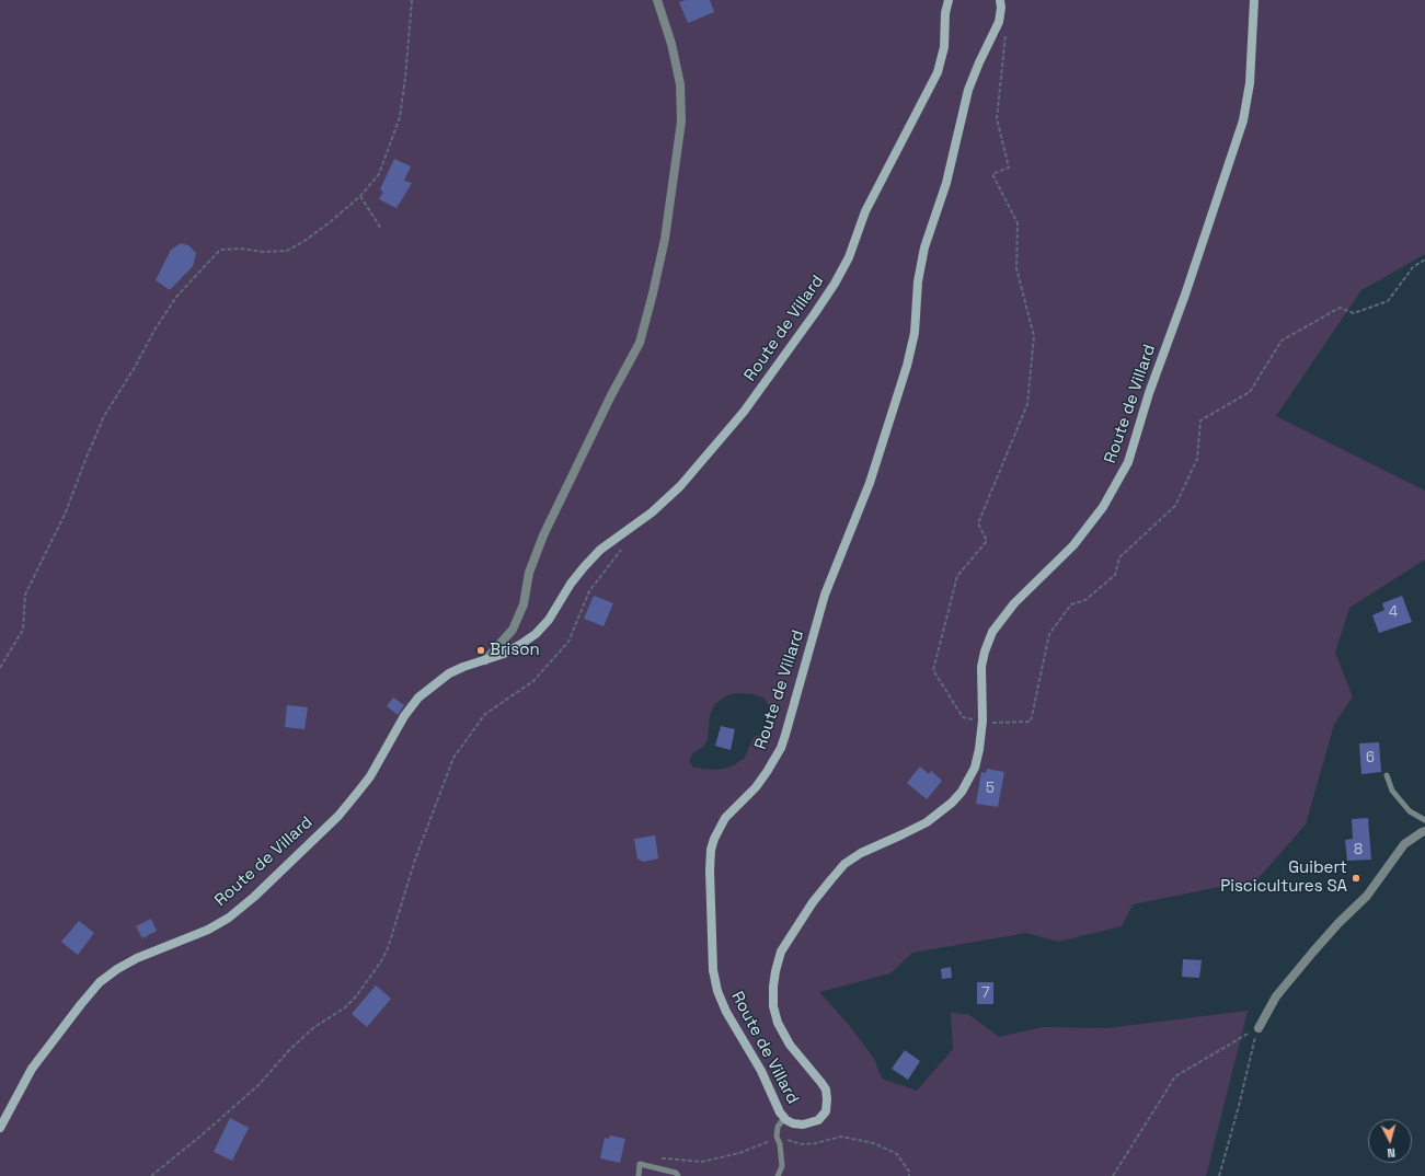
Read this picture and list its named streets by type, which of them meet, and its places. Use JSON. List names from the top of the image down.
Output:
{
  "streets": {
    "street": ["Route de Villard"]
  },
  "places": ["Brison", "Guibert Piscicultures SA"],
  "house_numbers": [
    "4",
    "6",
    "5",
    "8",
    "7"
  ],
  "north": "bottom"
}
